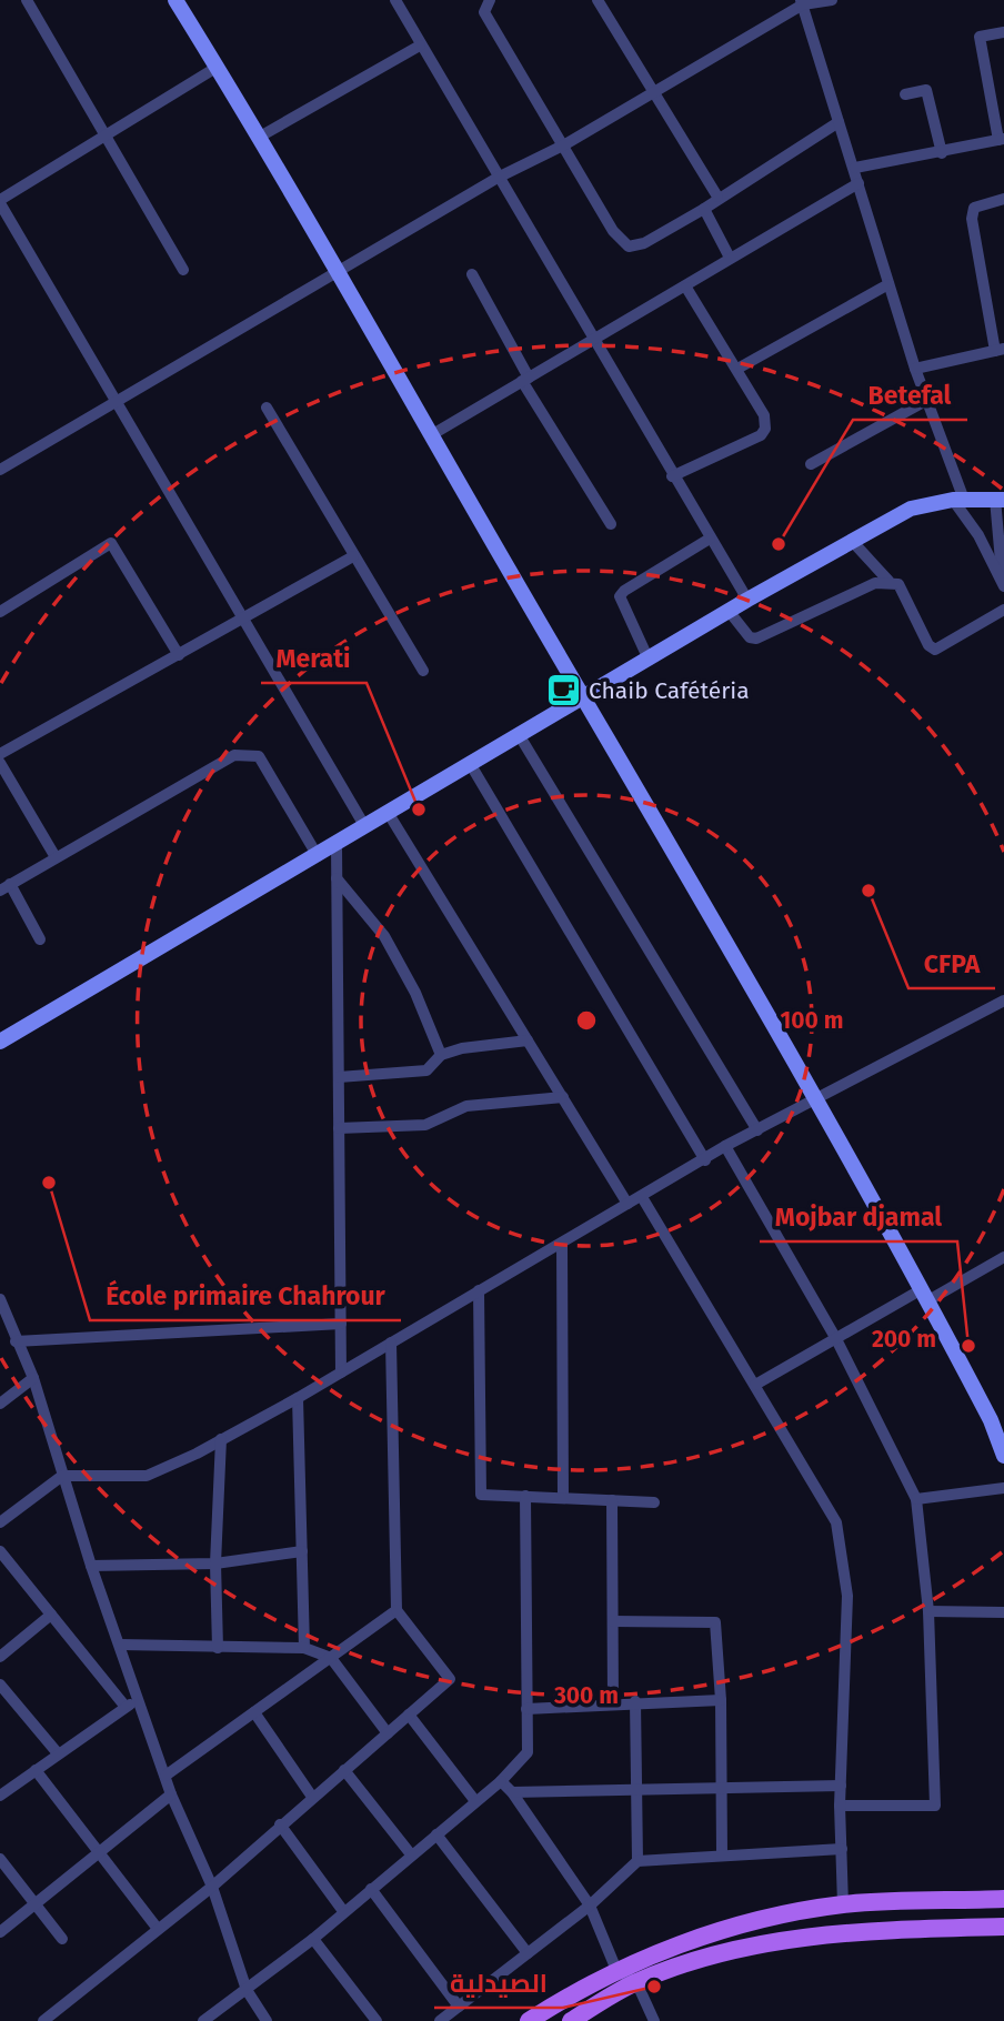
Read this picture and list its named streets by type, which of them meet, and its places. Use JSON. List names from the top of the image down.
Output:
{
  "places": {
    "other": [
      "Betefal",
      "Merati",
      "CFPA",
      "École primaire Chahrour",
      "Mojbar djamal",
      "الصيدلية"
    ],
    "cafe": ["Chaib Cafétéria"]
  },
  "rings": ["100 m", "200 m", "300 m"]
}
